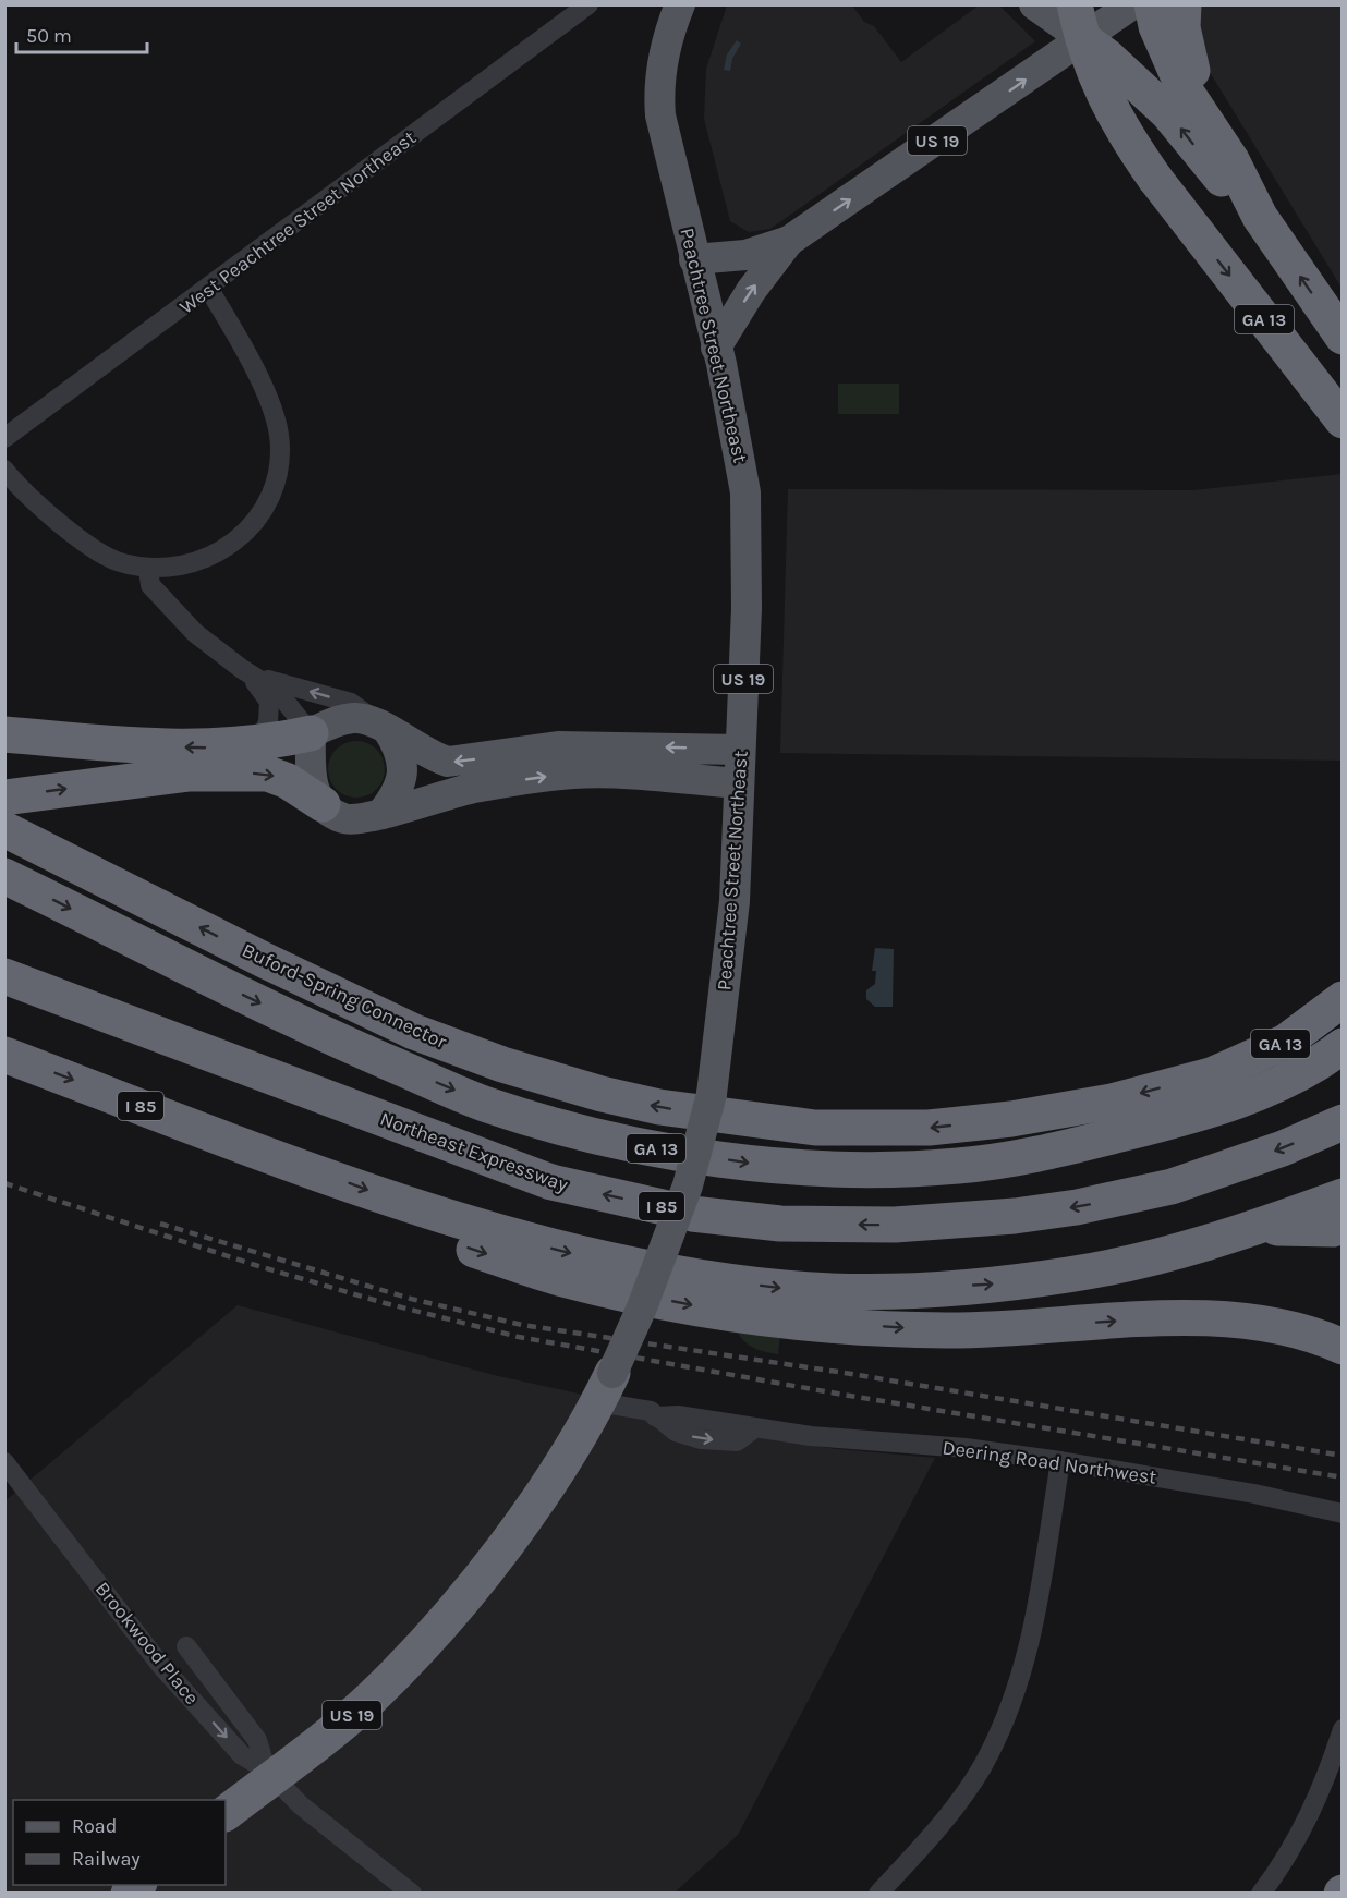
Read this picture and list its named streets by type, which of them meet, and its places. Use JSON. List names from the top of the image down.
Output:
{
  "streets": {
    "highway": [
      "US 19",
      "GA 13",
      "Peachtree Street Northeast",
      "Buford-Spring Connector",
      "I 85",
      "Northeast Expressway"
    ],
    "street": ["West Peachtree Street Northeast", "Deering Road Northwest", "Brookwood Place"]
  },
  "crossings": [
    ["US 19", "Peachtree Street Northeast"],
    ["Peachtree Street Northeast", "Deering Road Northwest"],
    ["Peachtree Street Northeast", "Brookwood Place"]
  ],
  "legend": ["Road", "Railway"],
  "scale_bar": "50 m"
}
